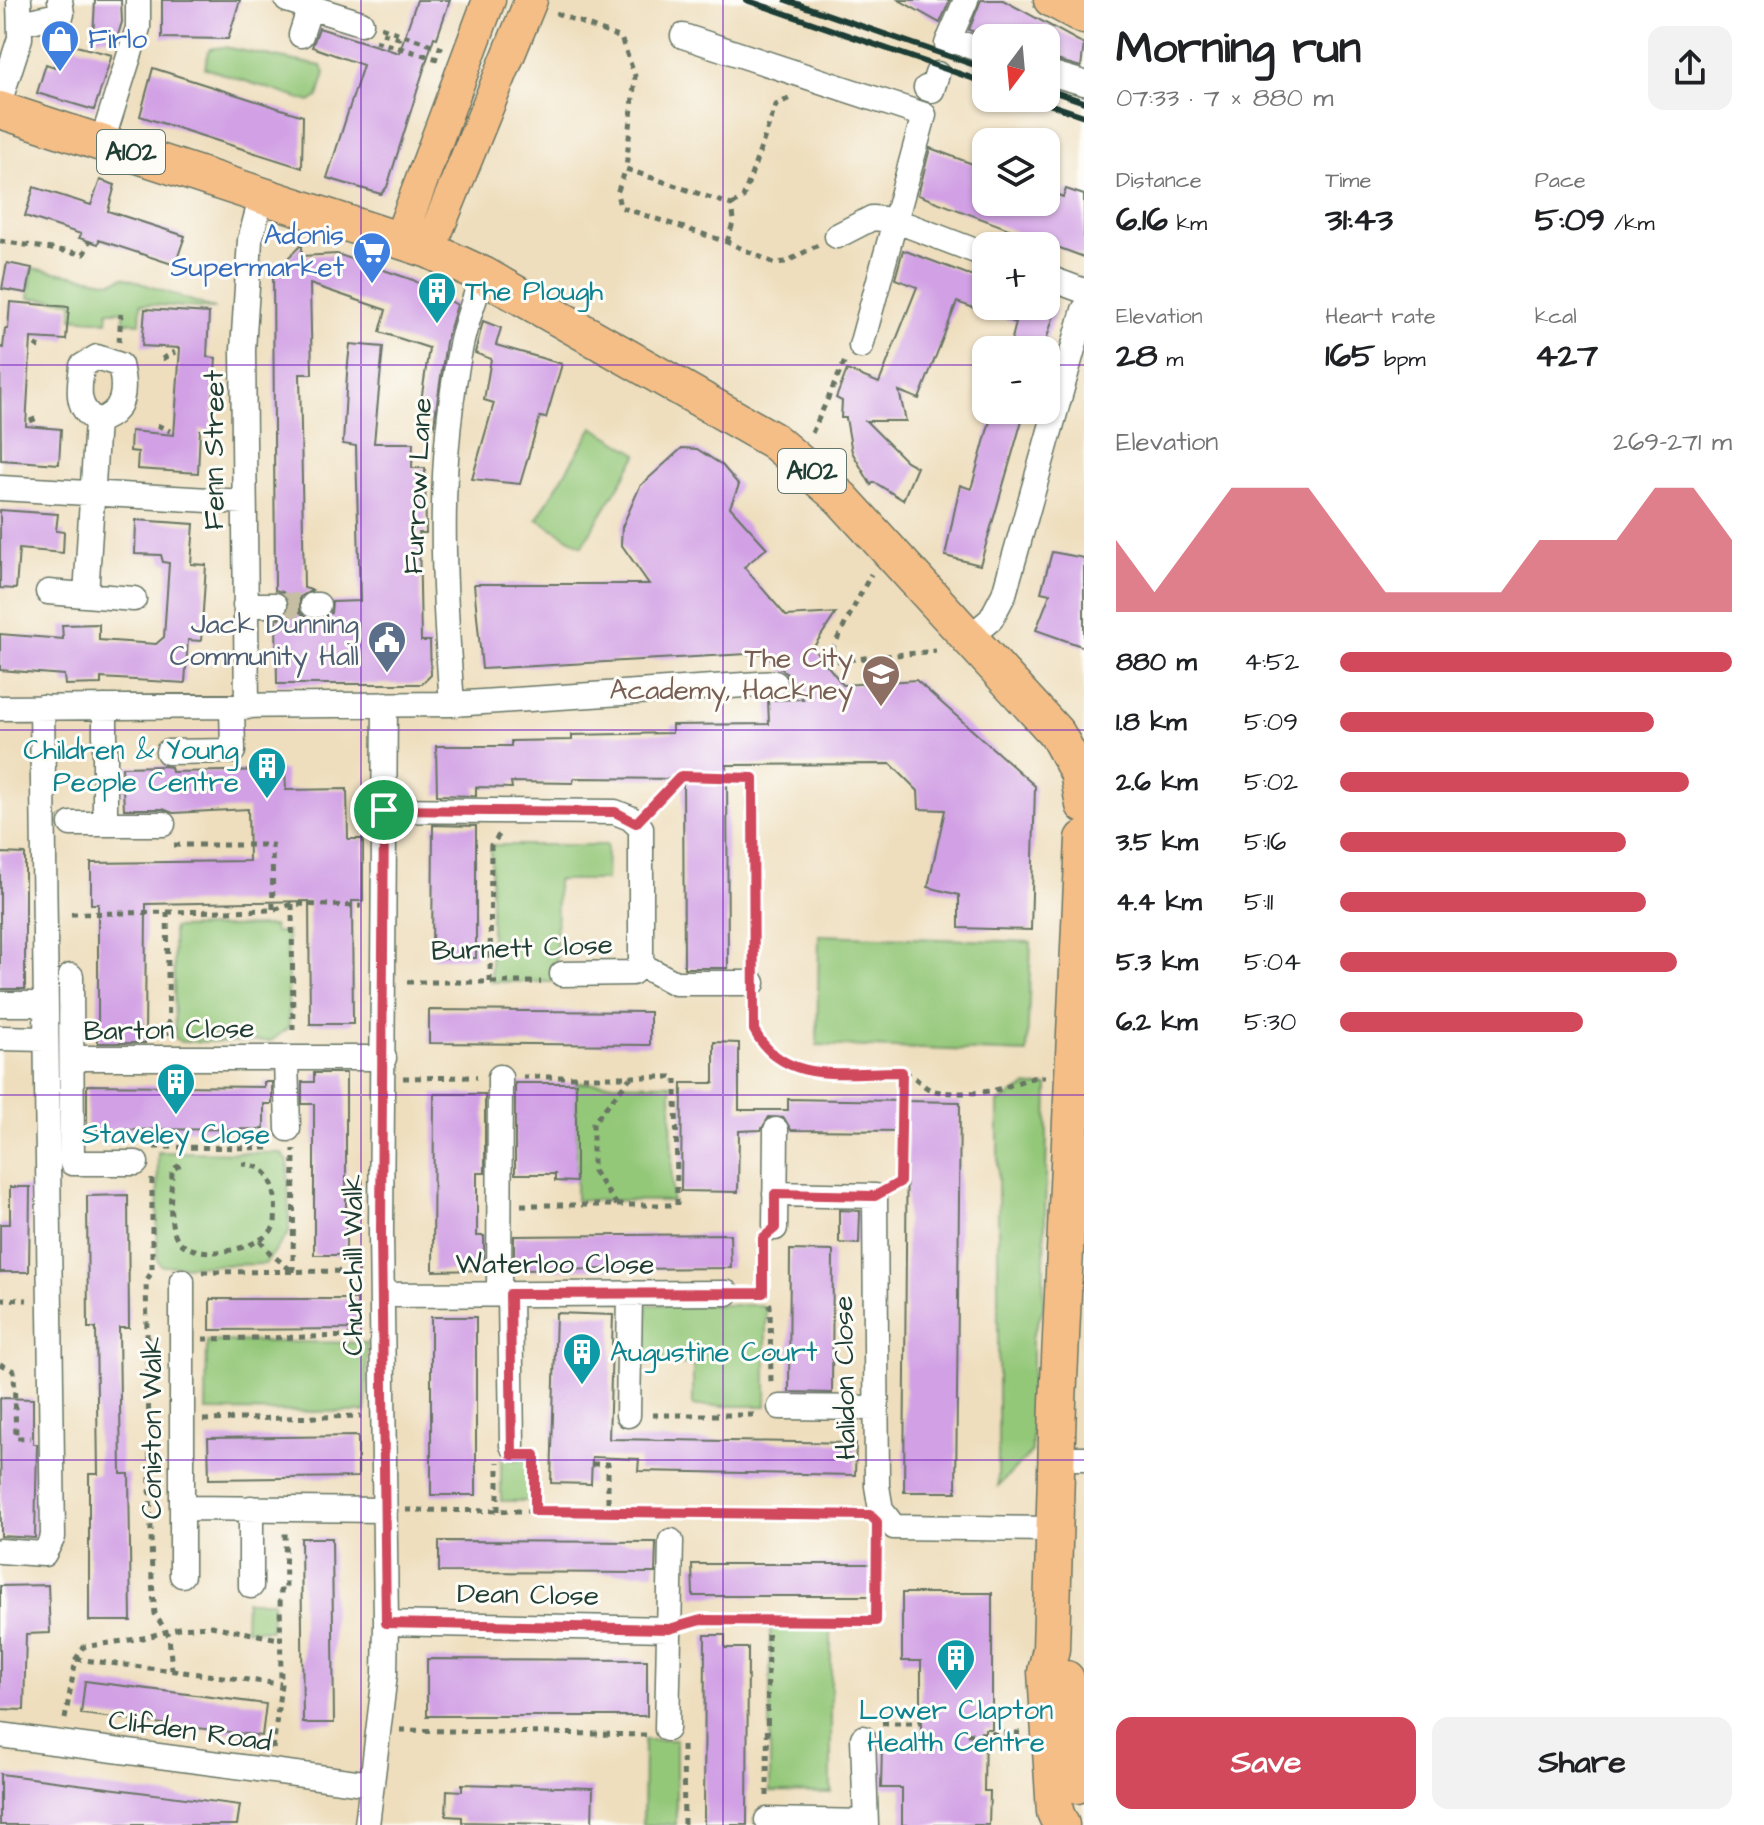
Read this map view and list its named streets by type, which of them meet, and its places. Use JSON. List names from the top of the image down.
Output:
{
  "streets": {
    "highway": ["A102"],
    "street": [
      "Fenn Street",
      "Furrow Lane",
      "Burnett Close",
      "Barton Close",
      "Waterloo Close",
      "Churchill Walk",
      "Halidon Close",
      "Coniston Walk",
      "Dean Close",
      "Clifden Road"
    ]
  },
  "crossings": [
    ["A102", "Fenn Street"],
    ["A102", "Furrow Lane"],
    ["Barton Close", "Churchill Walk"],
    ["Waterloo Close", "Churchill Walk"],
    ["Churchill Walk", "Dean Close"],
    ["Churchill Walk", "Clifden Road"]
  ],
  "places": {
    "shop": ["Firlo"],
    "supermarket": ["Adonis Supermarket"],
    "building": [
      "The Plough",
      "Children & Young People Centre",
      "Staveley Close",
      "Augustine Court",
      "Lower Clapton Health Centre"
    ],
    "public building": ["Jack Dunning Community Hall"],
    "school or university": ["The City Academy, Hackney"]
  },
  "north": "bottom",
  "page": {
    "heading": ["Morning run", "07:33 · 7 × 880 m"],
    "map_buttons": ["+", "−"],
    "stats": [
      ["Distance", "6.16 km"],
      ["Time", "31:43"],
      ["Pace", "5:09 /km"],
      ["Elevation", "28 m"],
      ["Heart rate", "165 bpm"],
      ["kcal", "427"]
    ],
    "chart": ["Elevation", "269–271 m"],
    "list": [
      {
        "name": "880 m",
        "note": "4:52"
      },
      {
        "name": "1.8 km",
        "note": "5:09"
      },
      {
        "name": "2.6 km",
        "note": "5:02"
      },
      {
        "name": "3.5 km",
        "note": "5:16"
      },
      {
        "name": "4.4 km",
        "note": "5:11"
      },
      {
        "name": "5.3 km",
        "note": "5:04"
      },
      {
        "name": "6.2 km",
        "note": "5:30"
      }
    ],
    "buttons": ["Save", "Share"]
  }
}
